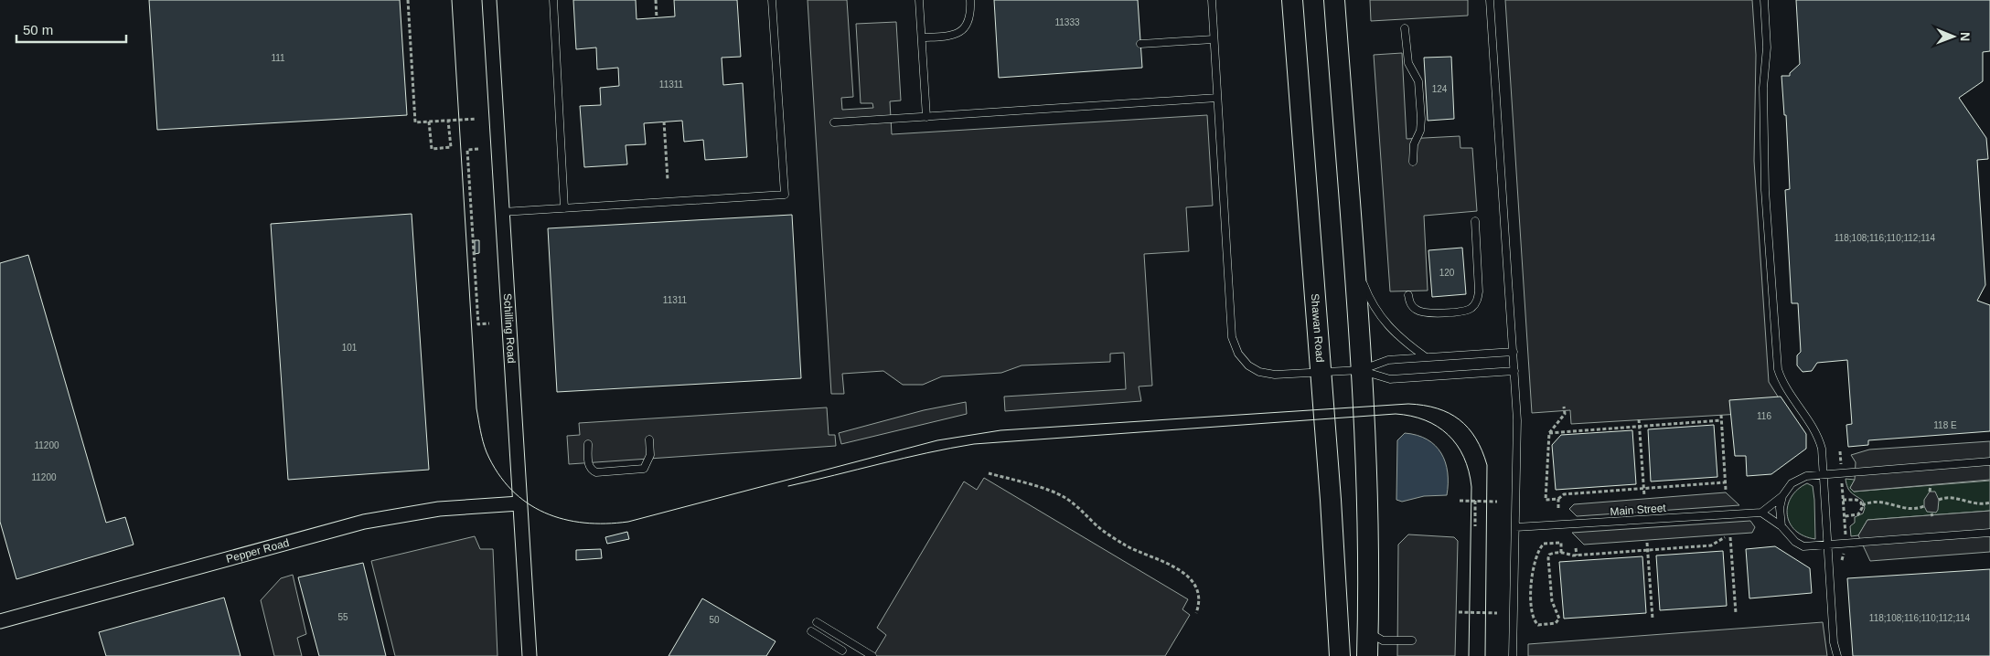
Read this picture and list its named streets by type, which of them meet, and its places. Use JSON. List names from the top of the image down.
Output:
{
  "streets": {
    "main road": ["Shawan Road"],
    "street": ["Schilling Road", "Pepper Road"],
    "lane": ["Main Street"]
  },
  "crossings": [
    ["Schilling Road", "Pepper Road"]
  ],
  "house_numbers": [
    "11333",
    "111",
    "11311",
    "124",
    "118;108;116;110;112;114",
    "120",
    "11311",
    "101",
    "116",
    "118 E",
    "11200",
    "11200",
    "55",
    "118;108;116;110;112;114",
    "50"
  ],
  "scale_bar": "50 m",
  "north": "right"
}
